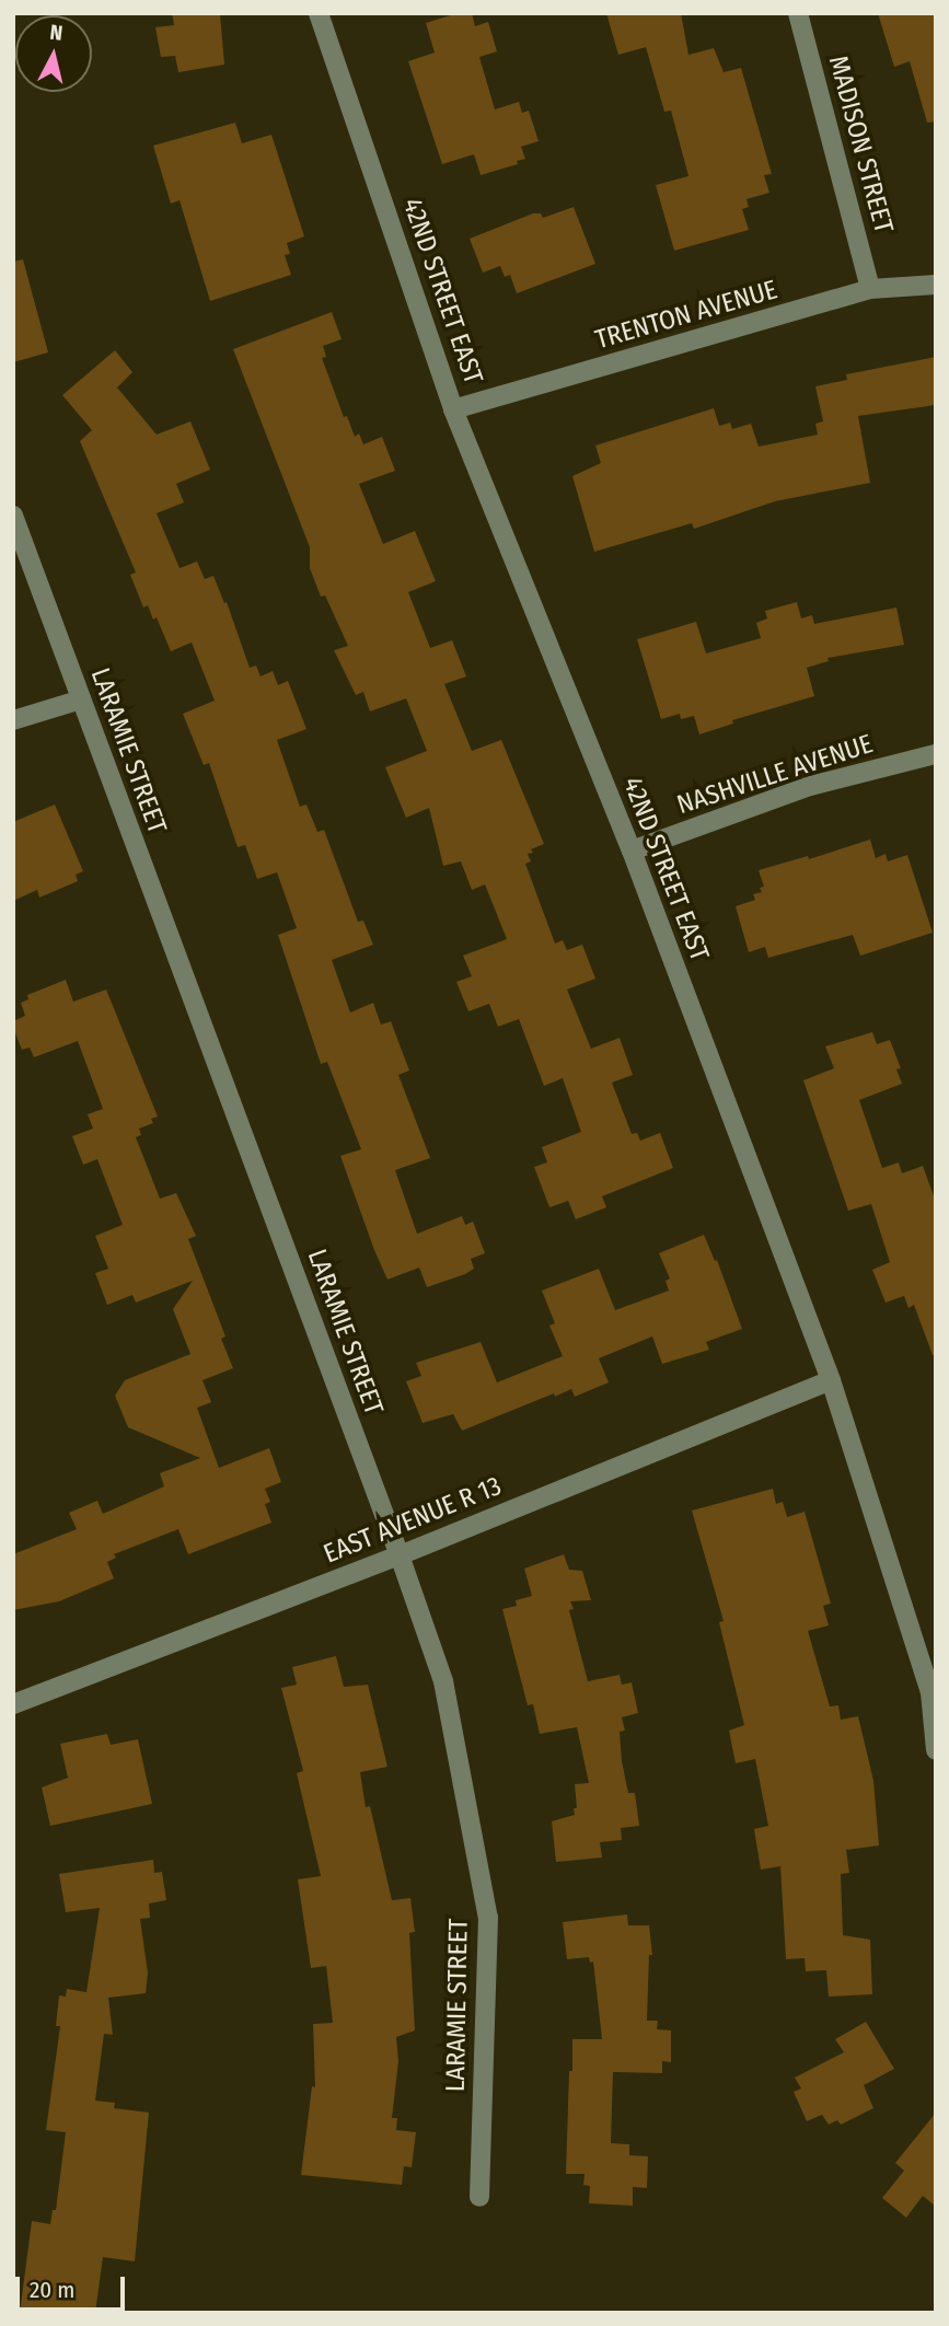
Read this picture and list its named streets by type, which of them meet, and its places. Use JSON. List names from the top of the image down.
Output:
{
  "streets": {
    "street": [
      "MADISON STREET",
      "42ND STREET EAST",
      "TRENTON AVENUE",
      "LARAMIE STREET",
      "NASHVILLE AVENUE",
      "EAST AVENUE R 13"
    ]
  },
  "crossings": [
    ["MADISON STREET", "TRENTON AVENUE"],
    ["42ND STREET EAST", "TRENTON AVENUE"],
    ["42ND STREET EAST", "NASHVILLE AVENUE"],
    ["42ND STREET EAST", "EAST AVENUE R 13"],
    ["LARAMIE STREET", "EAST AVENUE R 13"]
  ],
  "scale_bar": "20 m",
  "north": "top"
}
